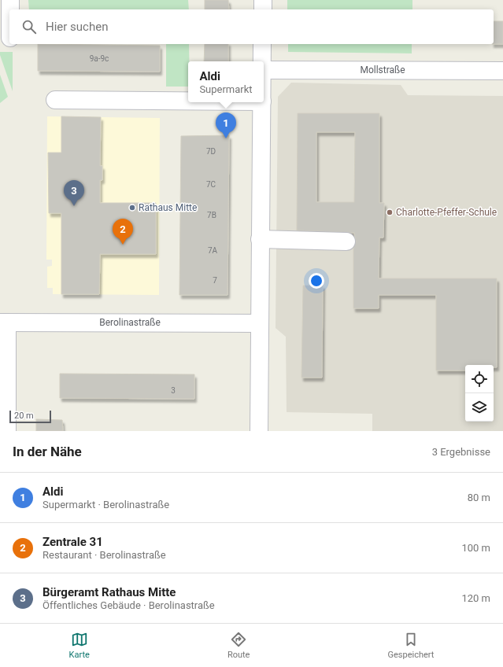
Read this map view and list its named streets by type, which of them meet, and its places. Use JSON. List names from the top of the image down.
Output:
{
  "streets": {
    "street": ["Mollstraße", "Berolinastraße"]
  },
  "places": ["Rathaus Mitte", "Charlotte-Pfeffer-Schule"],
  "house_numbers": [
    "9a-9c",
    "7D",
    "7C",
    "7B",
    "7A",
    "7",
    "3"
  ],
  "scale_bar": "20 m",
  "page": {
    "search": "Hier suchen",
    "popup": ["Aldi", "Supermarkt"],
    "pins": ["1", "3", "2"],
    "scale": "20 m",
    "heading": ["In der Nähe", "3 Ergebnisse"],
    "list": [
      {
        "mark": "1",
        "name": "Aldi",
        "note": "Supermarkt · Berolinastraße",
        "value": "80 m"
      },
      {
        "mark": "2",
        "name": "Zentrale 31",
        "note": "Restaurant · Berolinastraße",
        "value": "100 m"
      },
      {
        "mark": "3",
        "name": "Bürgeramt Rathaus Mitte",
        "note": "Öffentliches Gebäude · Berolinastraße",
        "value": "120 m"
      }
    ],
    "nav": ["Karte", "Route", "Gespeichert"]
  }
}
